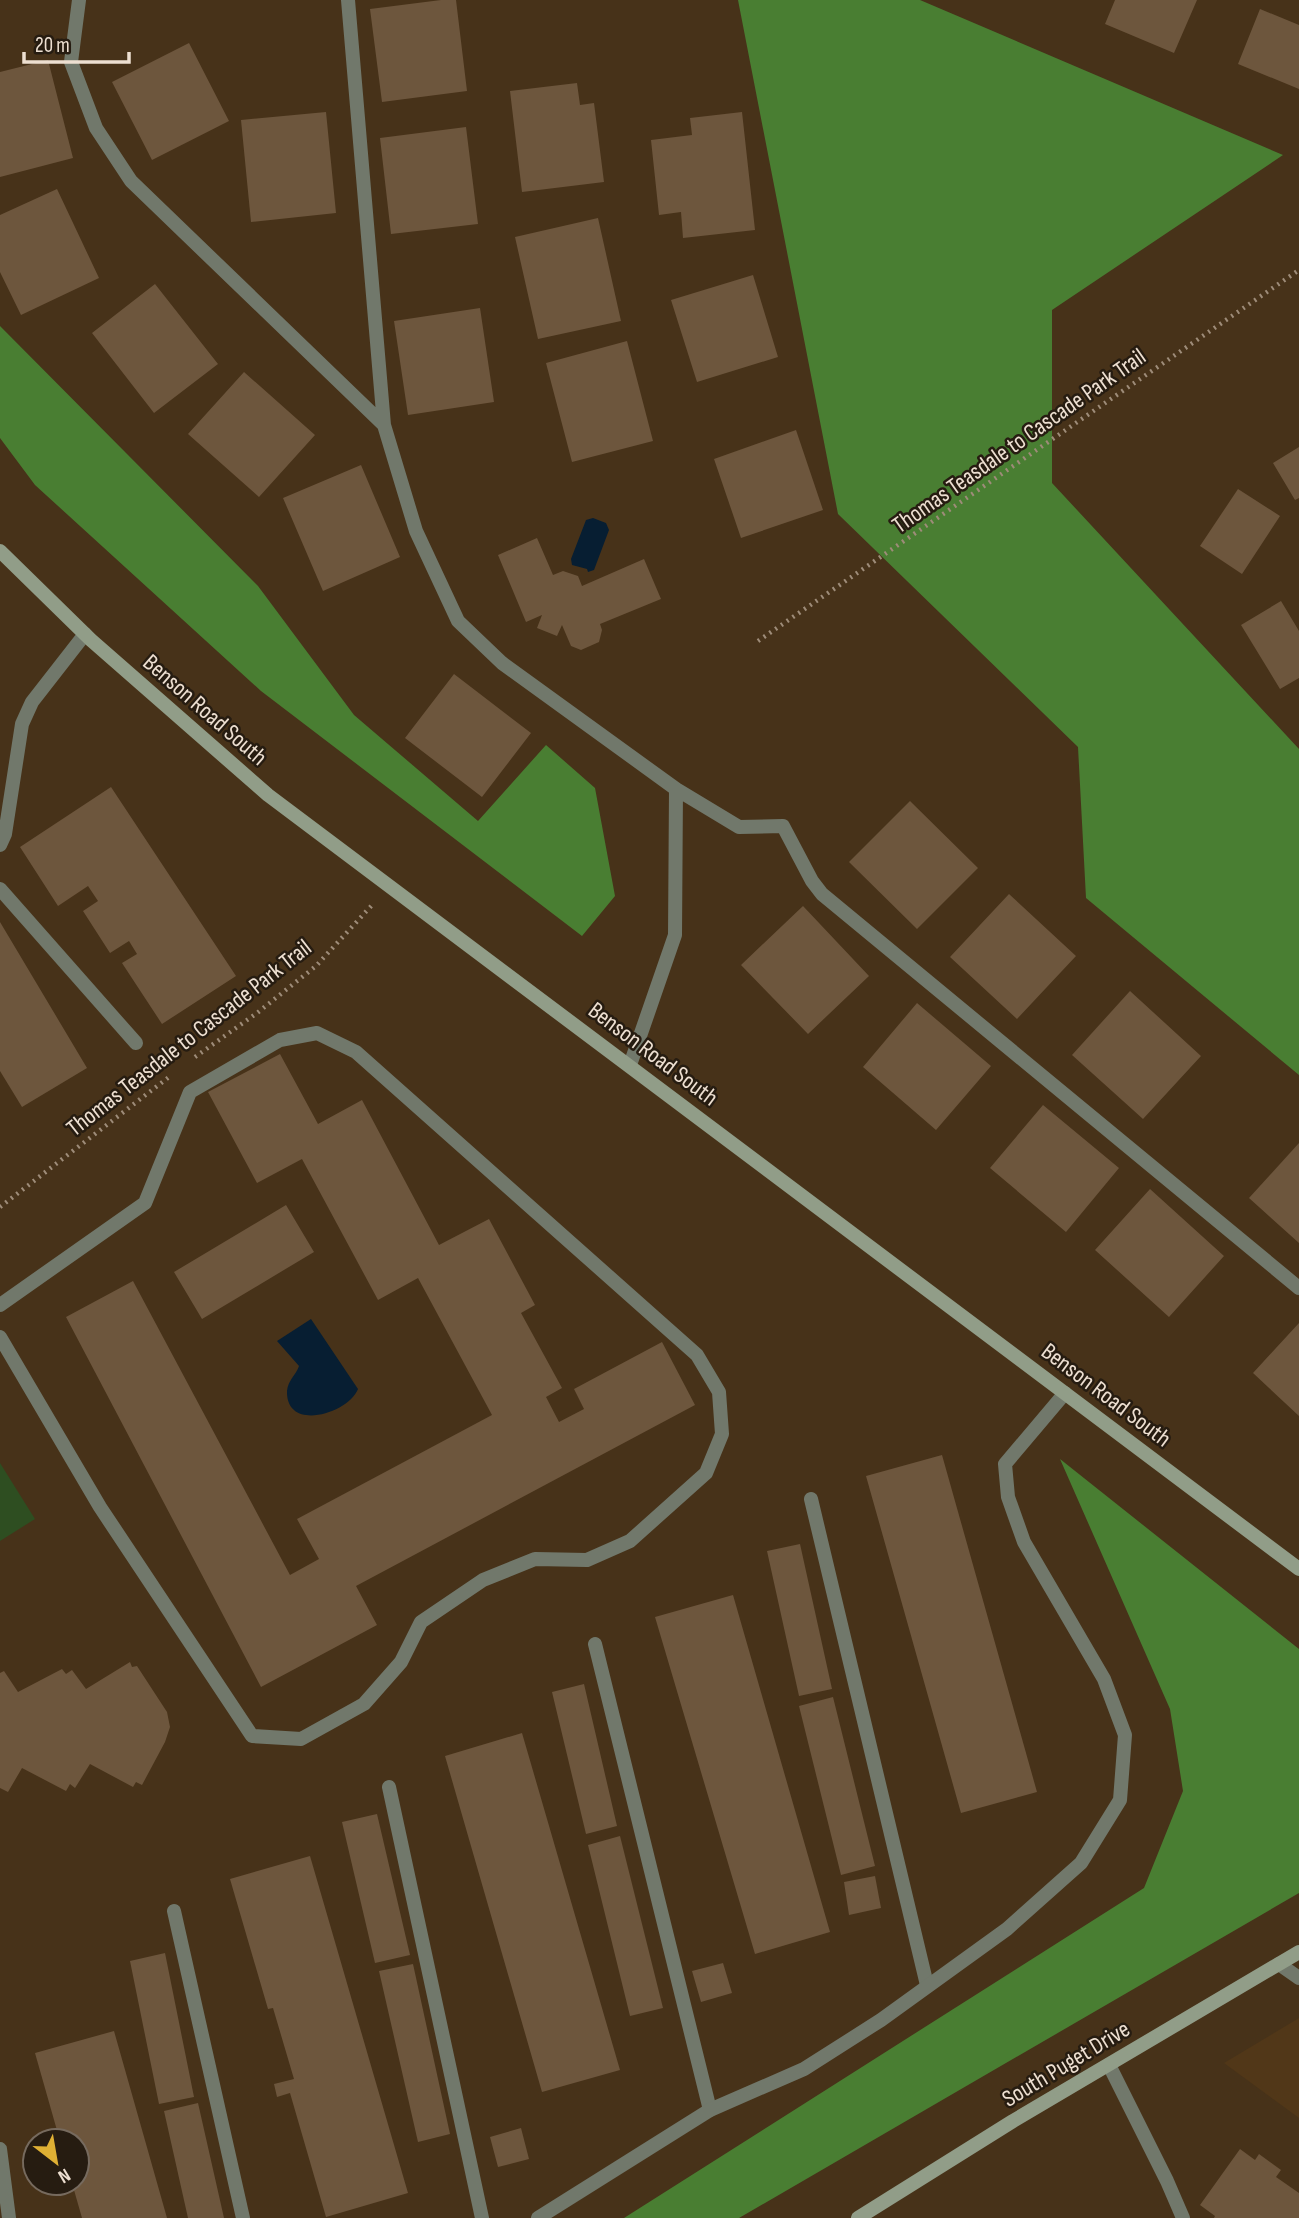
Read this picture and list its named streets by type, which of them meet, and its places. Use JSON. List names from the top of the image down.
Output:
{
  "streets": {
    "street": ["Benson Road South", "South Puget Drive"],
    "path": ["Thomas Teasdale to Cascade Park Trail"]
  },
  "crossings": [
    ["Thomas Teasdale to Cascade Park Trail", "Benson Road South"]
  ],
  "scale_bar": "20 m",
  "north": "bottom right"
}
